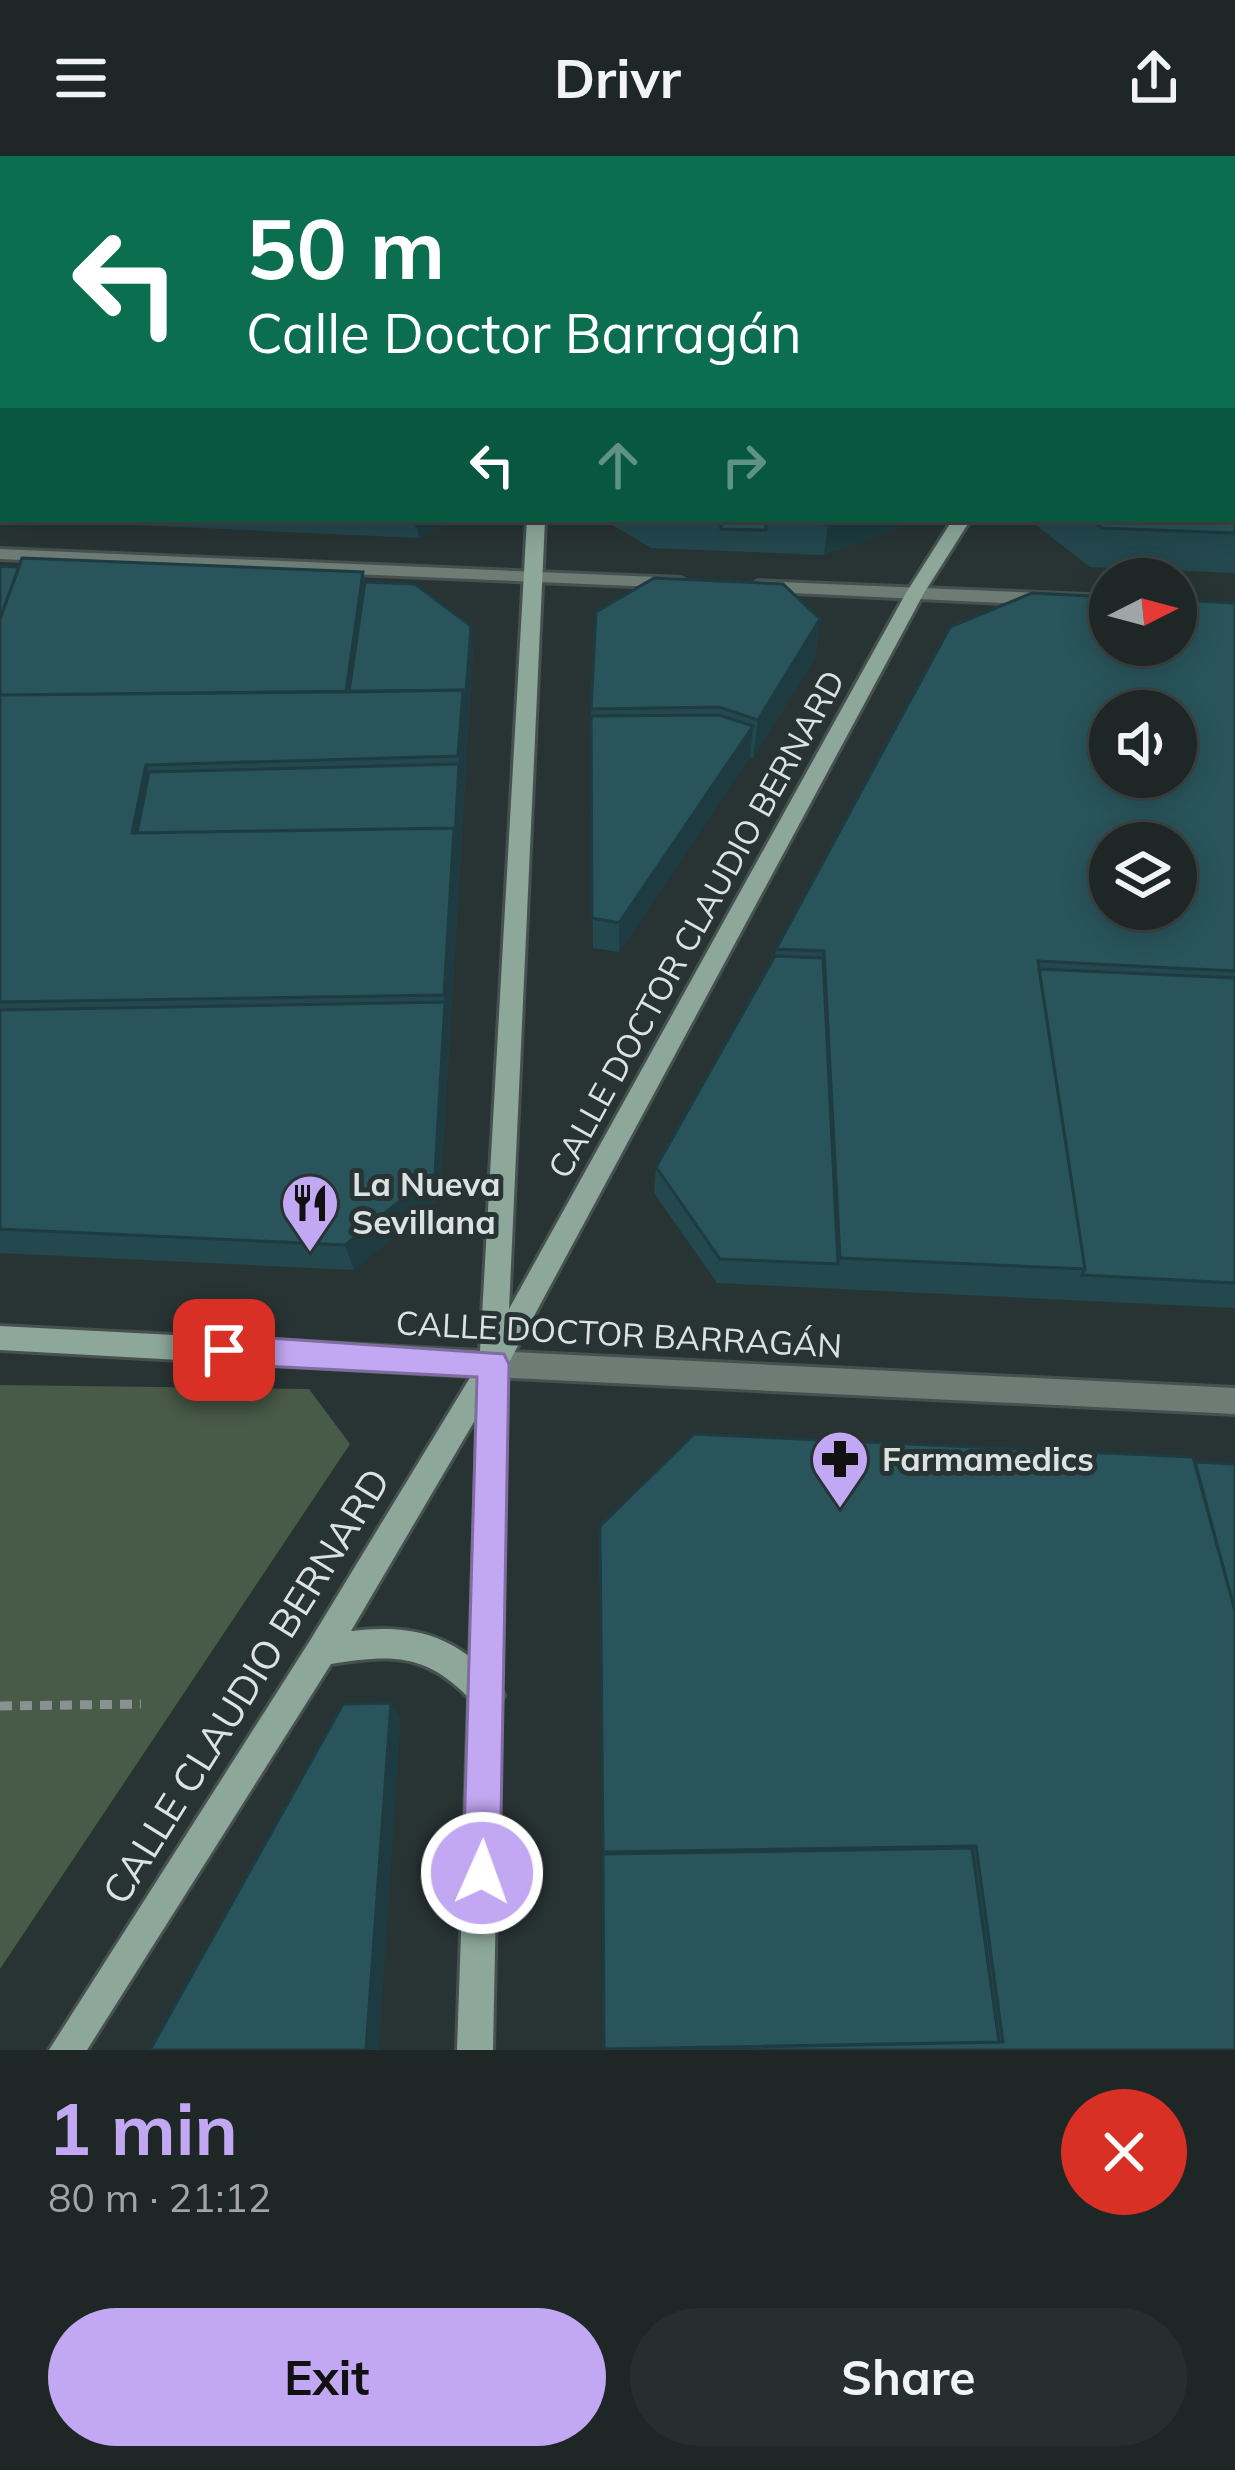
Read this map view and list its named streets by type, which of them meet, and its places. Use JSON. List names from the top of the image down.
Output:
{
  "streets": {
    "street": ["CALLE DOCTOR CLAUDIO BERNARD", "CALLE DOCTOR BARRAGÁN", "CALLE CLAUDIO BERNARD"]
  },
  "crossings": [
    ["CALLE DOCTOR CLAUDIO BERNARD", "CALLE DOCTOR BARRAGÁN"],
    ["CALLE DOCTOR CLAUDIO BERNARD", "CALLE CLAUDIO BERNARD"],
    ["CALLE DOCTOR BARRAGÁN", "CALLE CLAUDIO BERNARD"]
  ],
  "places": {
    "restaurant": ["La Nueva Sevillana"],
    "pharmacy": ["Farmamedics"]
  },
  "north": "right",
  "page": {
    "header": "Drivr",
    "turn": ["50 m", "Calle Doctor Barragán"],
    "heading": ["1 min", "80 m · 21:12"],
    "buttons": ["Exit", "Share"]
  }
}
